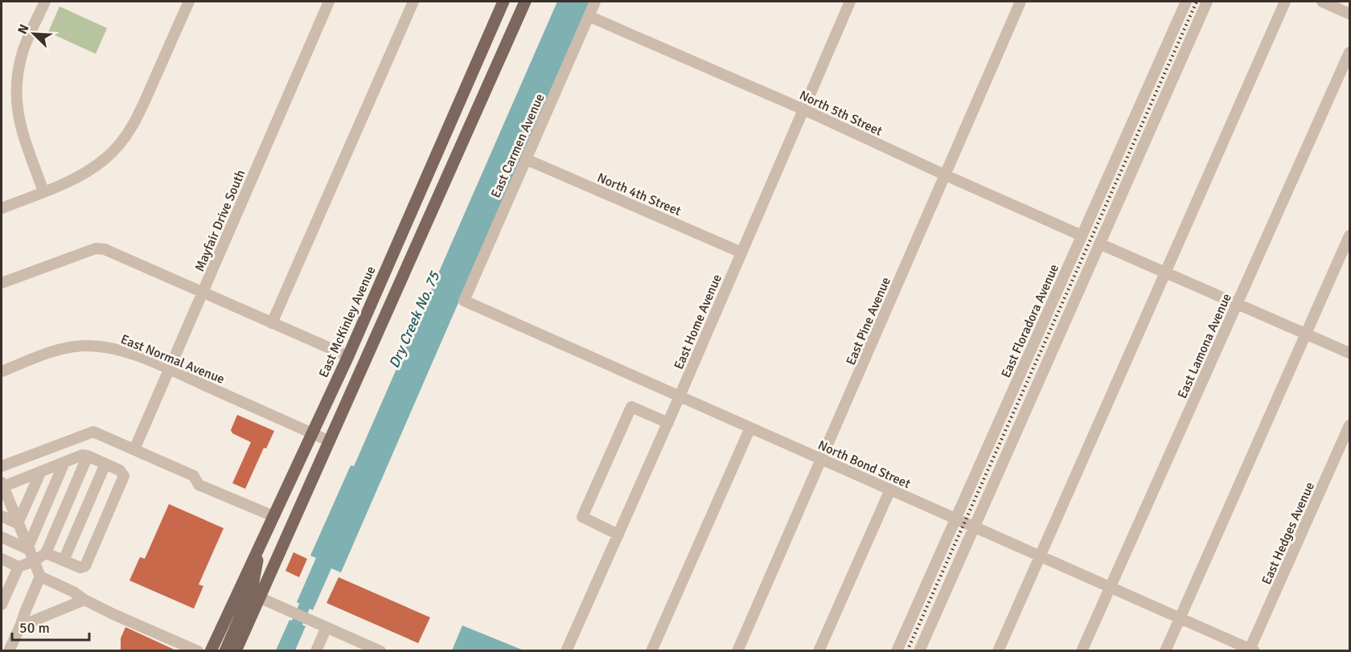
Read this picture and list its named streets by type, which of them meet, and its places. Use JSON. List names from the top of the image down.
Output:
{
  "streets": {
    "main road": ["East McKinley Avenue"],
    "street": [
      "North 5th Street",
      "East Carmen Avenue",
      "North 4th Street",
      "Mayfair Drive South",
      "East Pine Avenue",
      "East Floradora Avenue",
      "East Home Avenue",
      "East Lamona Avenue",
      "East Normal Avenue",
      "North Bond Street",
      "East Hedges Avenue"
    ]
  },
  "crossings": [
    ["North 5th Street", "East Carmen Avenue"],
    ["North 5th Street", "East Pine Avenue"],
    ["North 5th Street", "East Floradora Avenue"],
    ["North 5th Street", "East Home Avenue"],
    ["East Carmen Avenue", "North 4th Street"],
    ["East Carmen Avenue", "North Bond Street"],
    ["North 4th Street", "East Home Avenue"],
    ["Mayfair Drive South", "East Normal Avenue"],
    ["East Pine Avenue", "North Bond Street"],
    ["East Floradora Avenue", "North Bond Street"],
    ["East McKinley Avenue", "East Normal Avenue"],
    ["East Home Avenue", "North Bond Street"],
    ["East Lamona Avenue", "North Bond Street"],
    ["North Bond Street", "East Hedges Avenue"]
  ],
  "water": ["Dry Creek No. 75"],
  "scale_bar": "50 m",
  "north": "top left"
}
